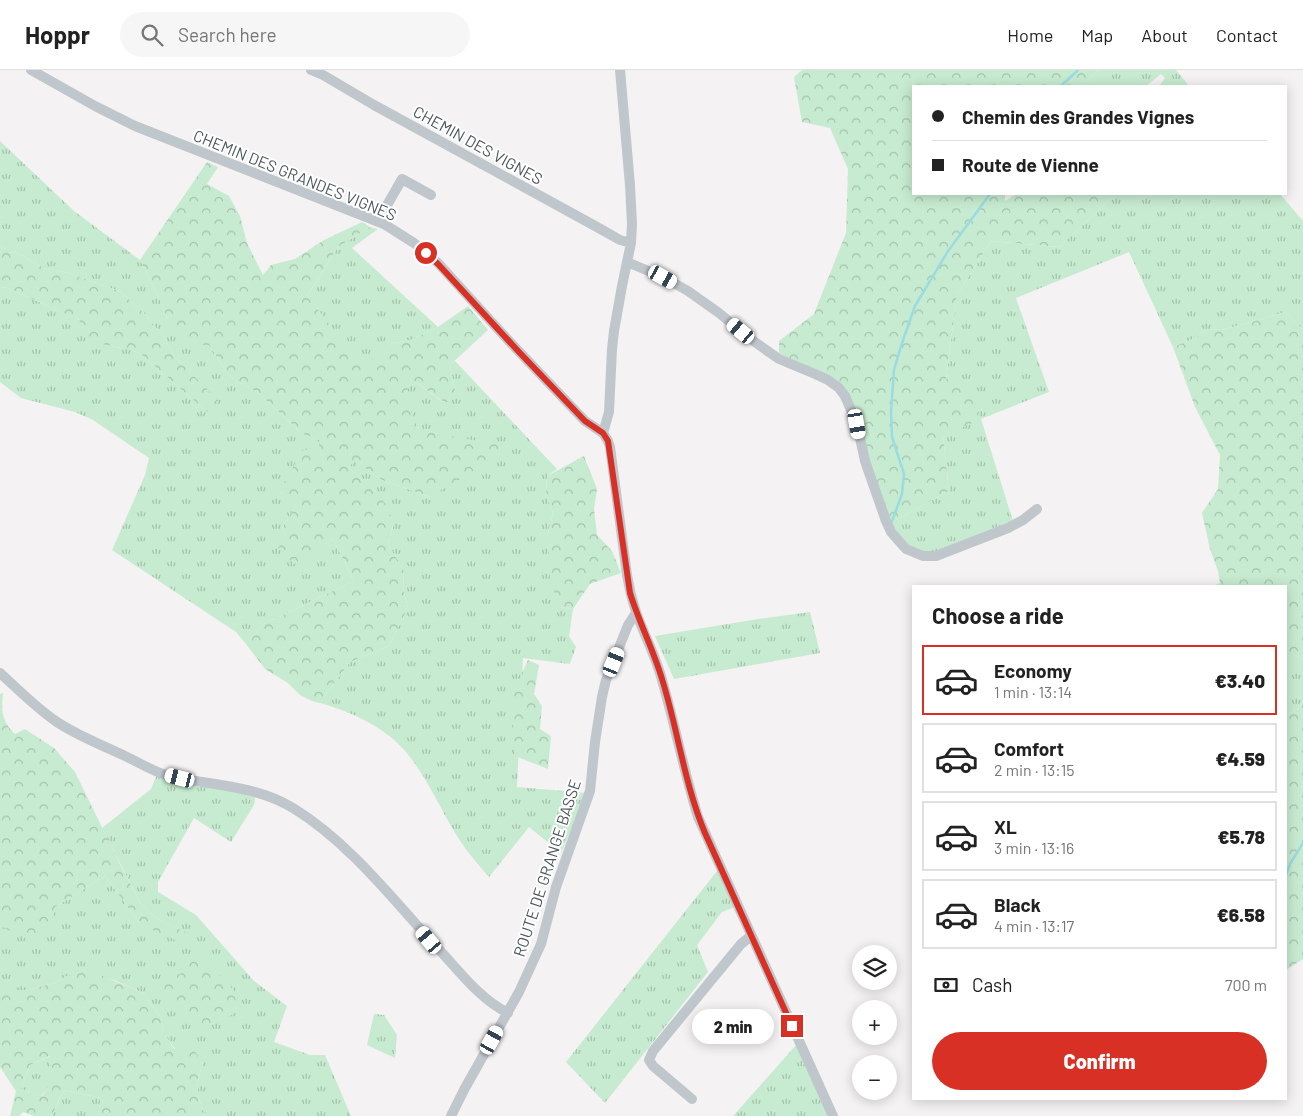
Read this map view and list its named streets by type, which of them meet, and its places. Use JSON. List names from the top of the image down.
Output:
{
  "streets": {
    "street": ["CHEMIN DES VIGNES", "CHEMIN DES GRANDES VIGNES", "ROUTE DE GRANGE BASSE"]
  },
  "page": {
    "header": "Hoppr",
    "search": "Search here",
    "nav": [
      "Home",
      "Map",
      "About",
      "Contact"
    ],
    "banner": ["Chemin des Grandes Vignes", "Route de Vienne"],
    "heading": "Choose a ride",
    "list": [
      {
        "name": "Economy",
        "note": "1 min · 13:14",
        "value": "€3.40"
      },
      {
        "name": "Comfort",
        "note": "2 min · 13:15",
        "value": "€4.59"
      },
      {
        "name": "XL",
        "note": "3 min · 13:16",
        "value": "€5.78"
      },
      {
        "name": "Black",
        "note": "4 min · 13:17",
        "value": "€6.58"
      }
    ],
    "map_buttons": ["+", "−"],
    "pay": ["Cash", "700 m"],
    "bubble": "2 min",
    "buttons": "Confirm"
  }
}
